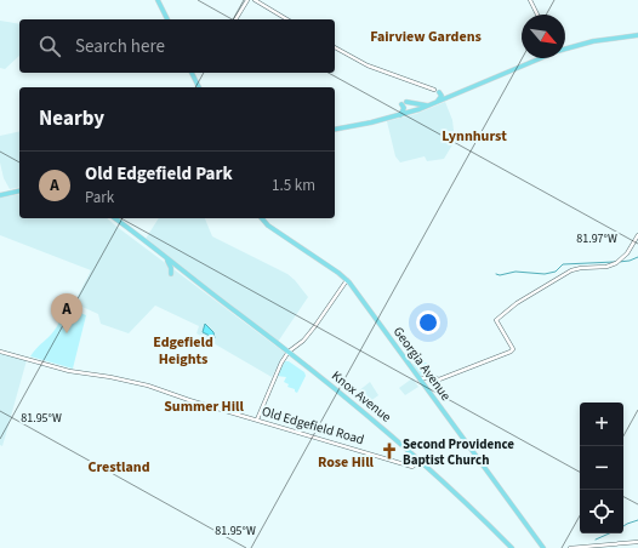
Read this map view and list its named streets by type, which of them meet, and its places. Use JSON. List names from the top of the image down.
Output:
{
  "streets": {
    "main road": ["Georgia Avenue", "Knox Avenue"],
    "street": ["Old Edgefield Road"]
  },
  "crossings": [
    ["Knox Avenue", "Old Edgefield Road"]
  ],
  "districts": [
    "Fairview Gardens",
    "Lynnhurst",
    "Edgefield Heights",
    "Summer Hill",
    "Rose Hill",
    "Crestland"
  ],
  "places": {
    "church": ["Second Providence Baptist Church"]
  },
  "north": "bottom right",
  "page": {
    "search": "Search here",
    "heading": "Nearby",
    "list": [
      {
        "mark": "A",
        "name": "Old Edgefield Park",
        "note": "Park",
        "value": "1.5 km"
      }
    ],
    "pins": "A",
    "map_buttons": ["+", "−"]
  },
  "coordinates": ["81.97°W", "81.95°W"]
}
